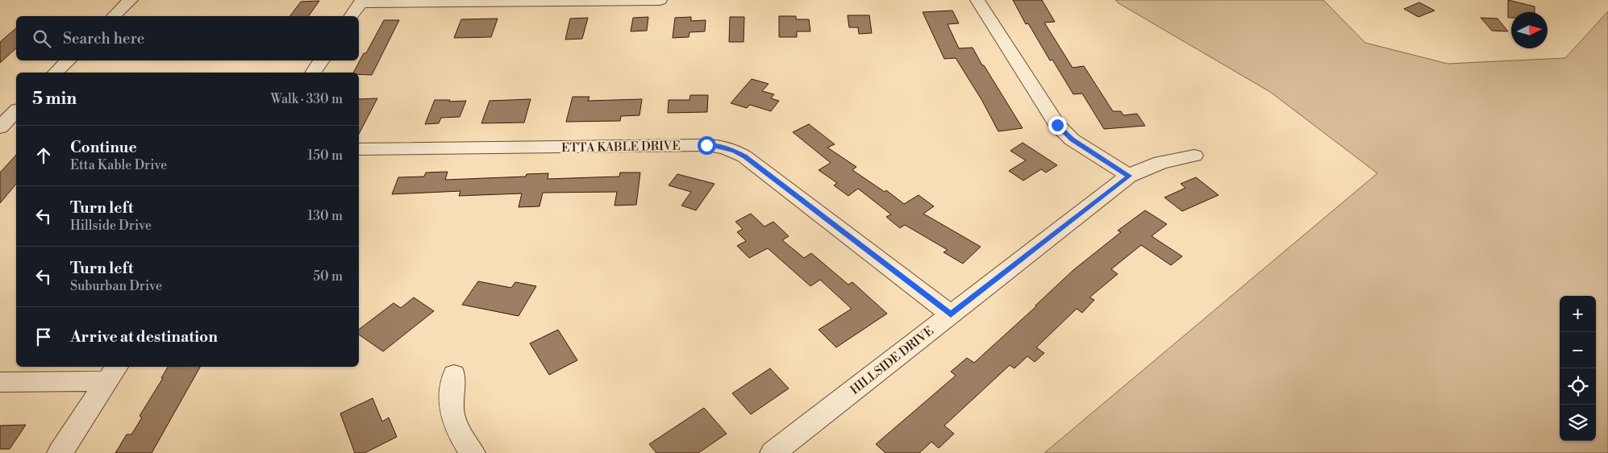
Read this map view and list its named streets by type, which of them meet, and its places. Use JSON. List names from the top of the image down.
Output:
{
  "streets": {
    "street": ["ETTA KABLE DRIVE", "HILLSIDE DRIVE"]
  },
  "crossings": [
    ["ETTA KABLE DRIVE", "HILLSIDE DRIVE"]
  ],
  "north": "right",
  "page": {
    "search": "Search here",
    "heading": ["5 min", "Walk · 330 m"],
    "list": [
      ["Continue", "Etta Kable Drive", "150 m"],
      ["Turn left", "Hillside Drive", "130 m"],
      ["Turn left", "Suburban Drive", "50 m"],
      "Arrive at destination"
    ],
    "map_buttons": ["+", "−"]
  }
}
